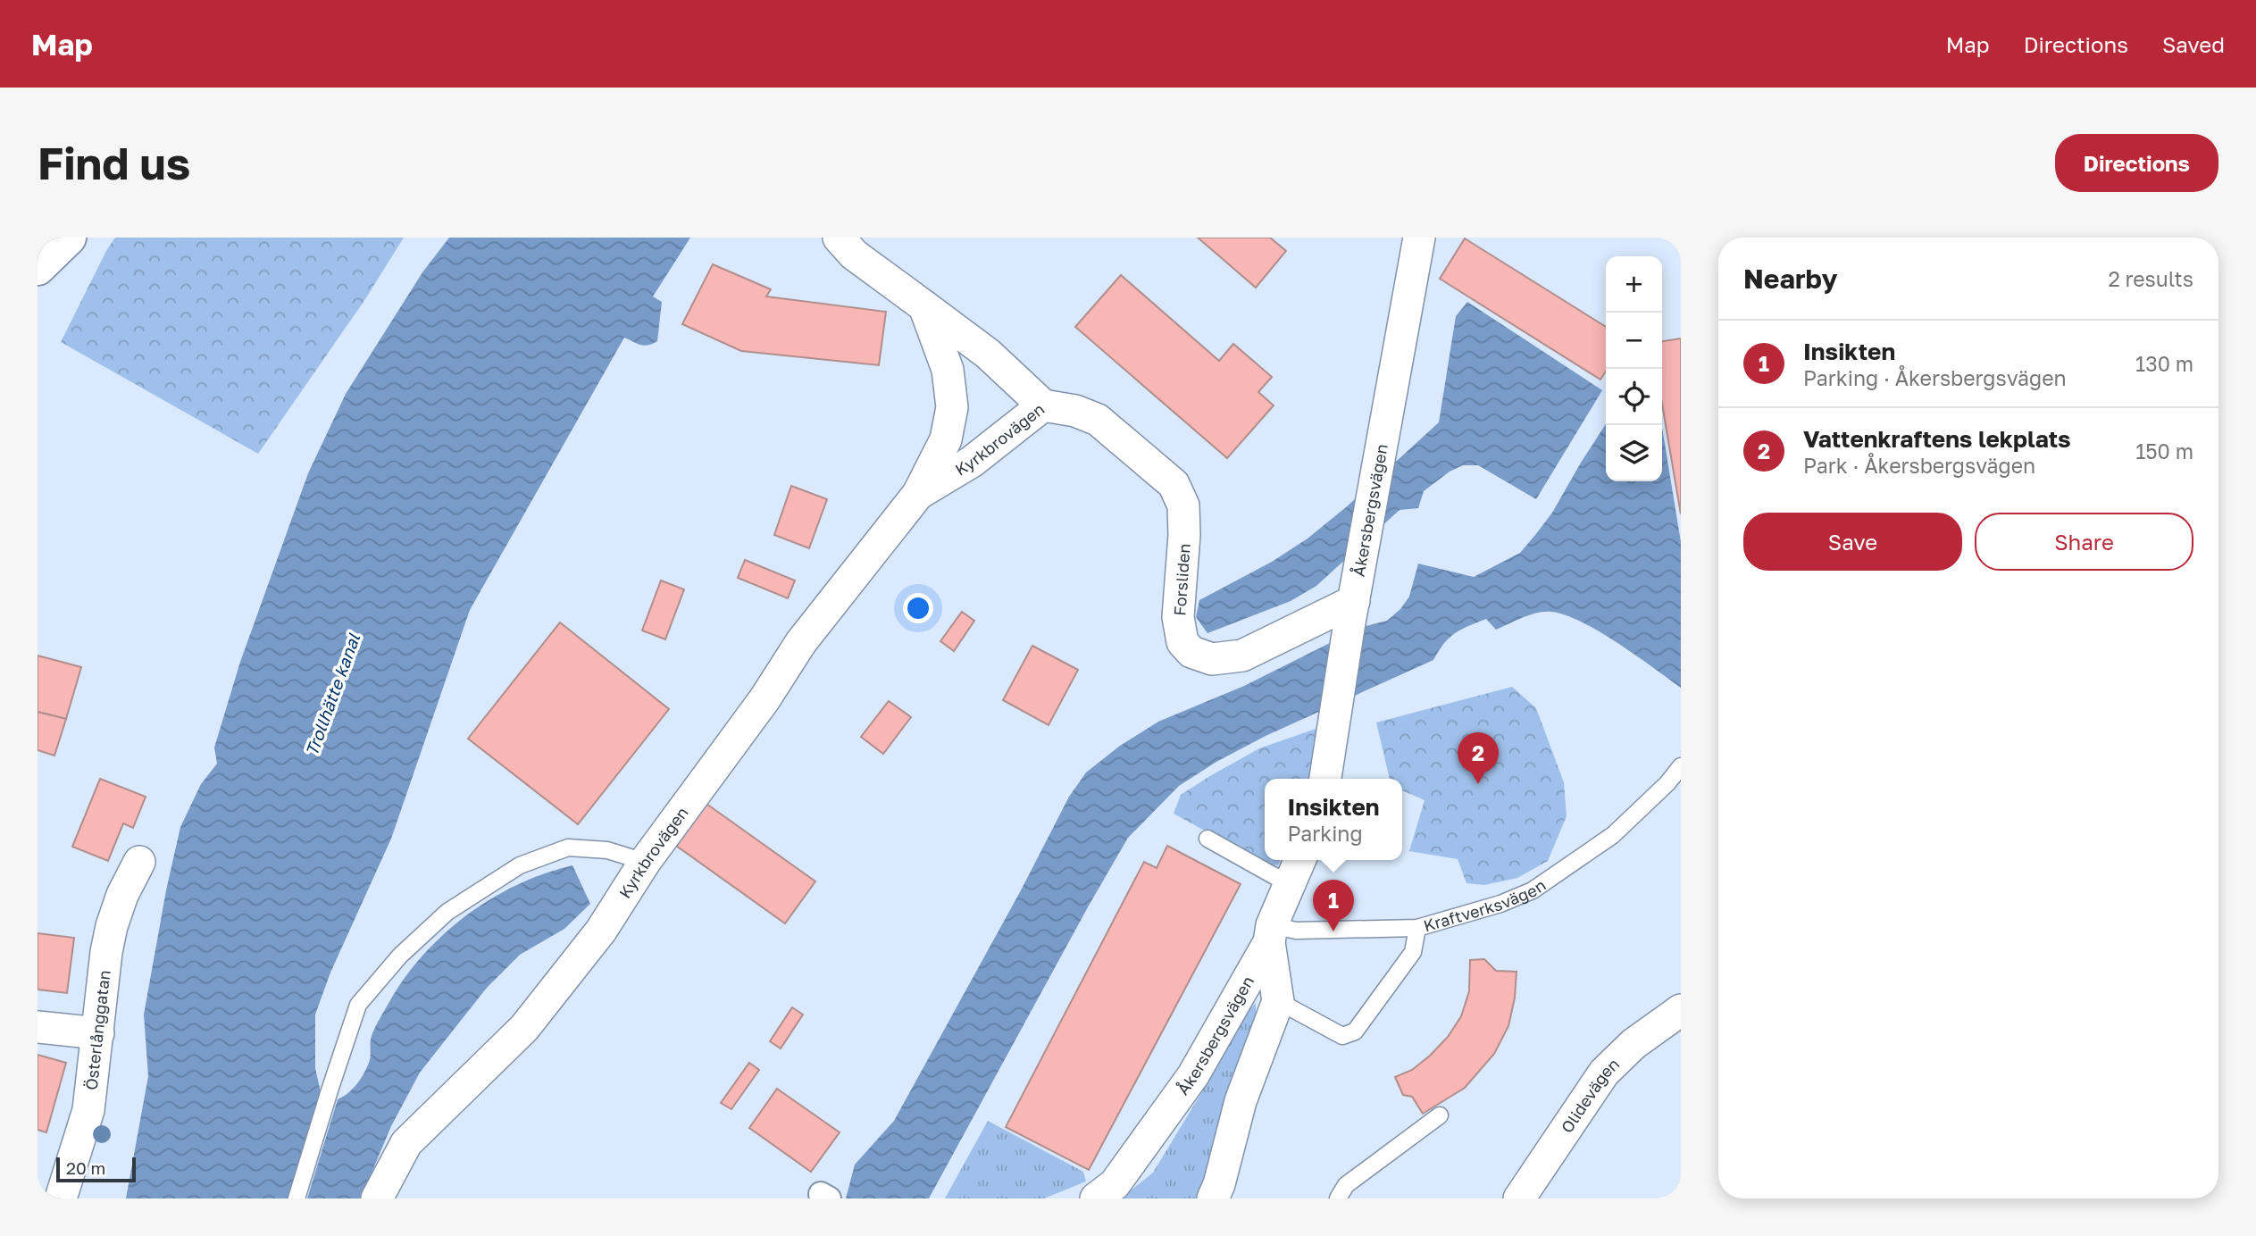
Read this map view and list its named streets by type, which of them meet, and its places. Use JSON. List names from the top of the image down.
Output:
{
  "streets": {
    "street": [
      "Kyrkbrovägen",
      "Åkersbergsvägen",
      "Forsliden",
      "Österlånggatan",
      "Olidevägen"
    ],
    "lane": ["Kraftverksvägen"]
  },
  "crossings": [
    ["Kyrkbrovägen", "Forsliden"],
    ["Åkersbergsvägen", "Forsliden"]
  ],
  "water": ["Trollhätte kanal"],
  "scale_bar": "20 m",
  "page": {
    "header": "Map",
    "nav": ["Map", "Directions", "Saved"],
    "buttons": [
      "Directions",
      ["Save", "Share"]
    ],
    "title": "Find us",
    "heading": ["Nearby", "2 results"],
    "map_buttons": ["+", "−"],
    "list": [
      {
        "mark": "1",
        "name": "Insikten",
        "note": "Parking · Åkersbergsvägen",
        "value": "130 m"
      },
      {
        "mark": "2",
        "name": "Vattenkraftens lekplats",
        "note": "Park · Åkersbergsvägen",
        "value": "150 m"
      }
    ],
    "pins": ["2", "1"],
    "popup": ["Insikten", "Parking"],
    "scale": "20 m"
  }
}
